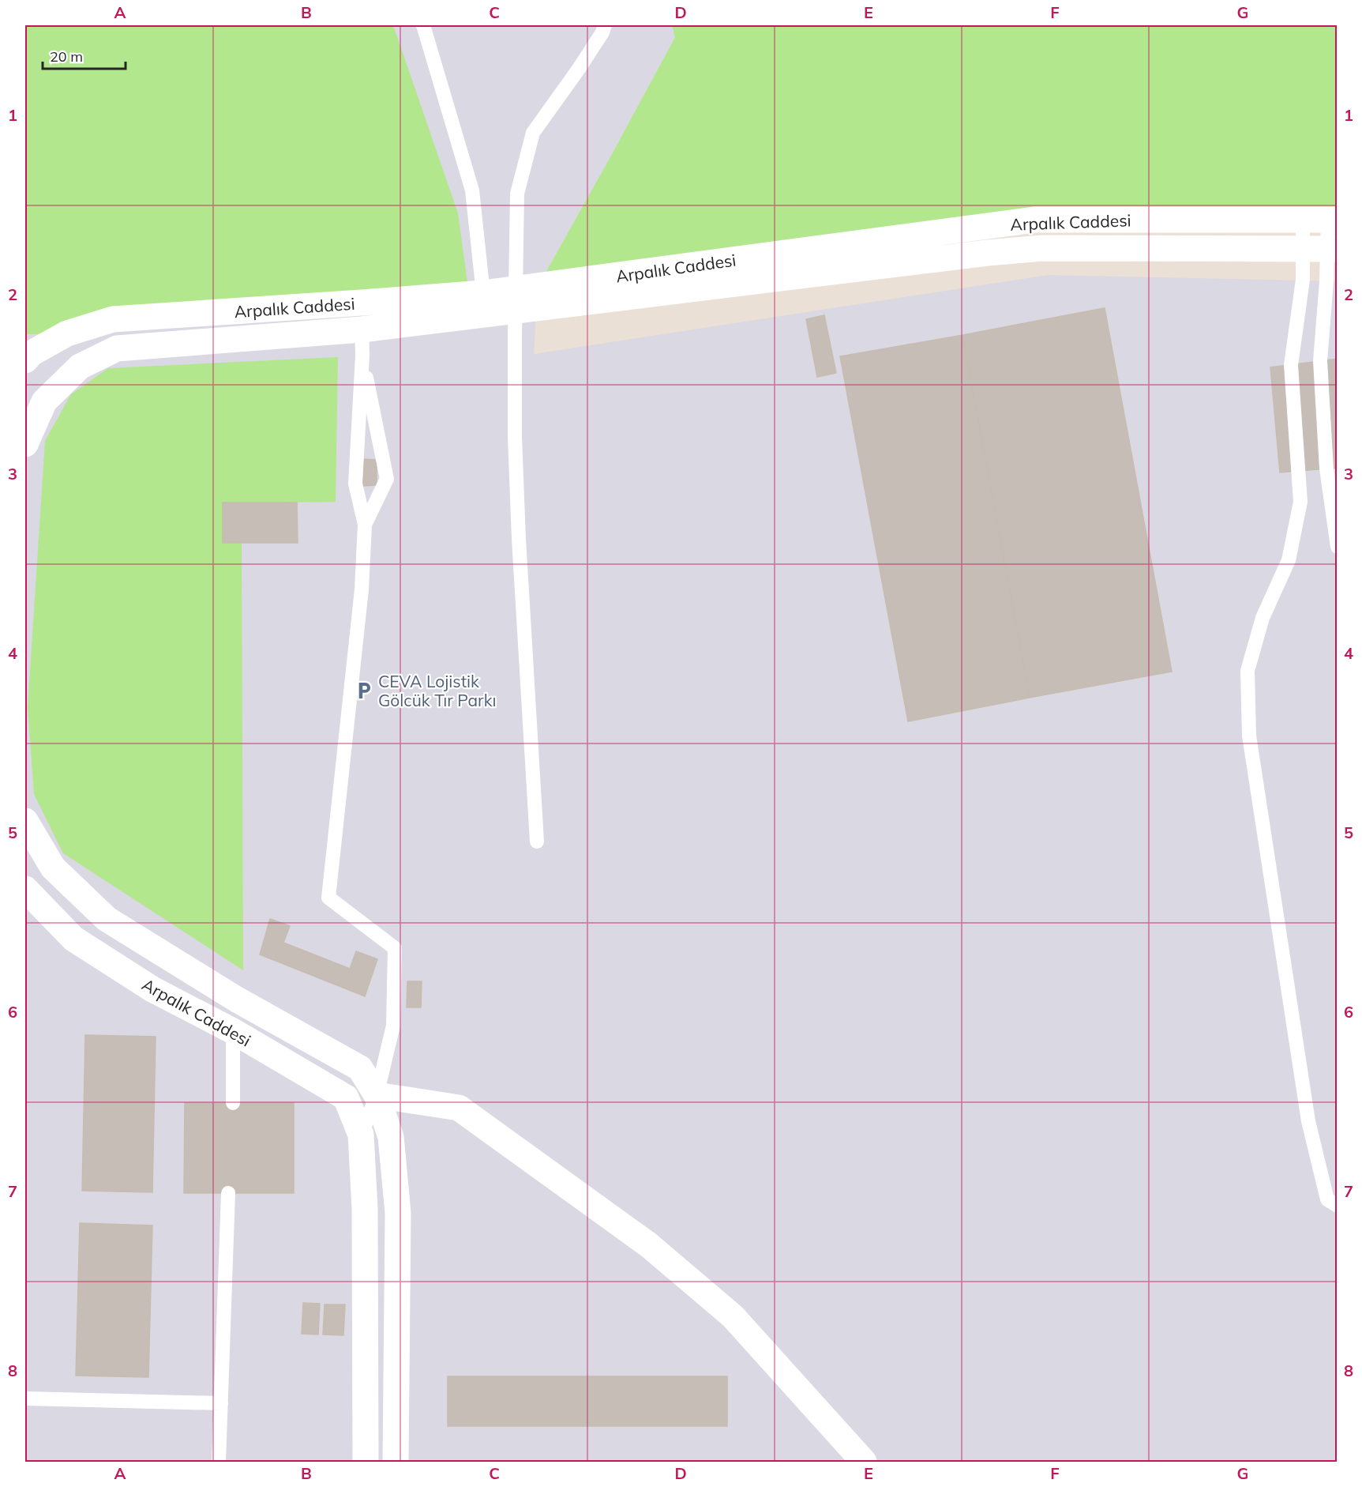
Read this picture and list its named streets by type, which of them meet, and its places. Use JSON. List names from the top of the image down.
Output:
{
  "streets": {
    "main road": ["Arpalık Caddesi"]
  },
  "places": {
    "parking": ["CEVA Lojistik Gölcük Tır Parkı"]
  },
  "scale_bar": "20 m",
  "grid": {
    "columns": [
      "A",
      "B",
      "C",
      "D",
      "E",
      "F",
      "G"
    ],
    "rows": [
      "1",
      "2",
      "3",
      "4",
      "5",
      "6",
      "7",
      "8"
    ]
  }
}
